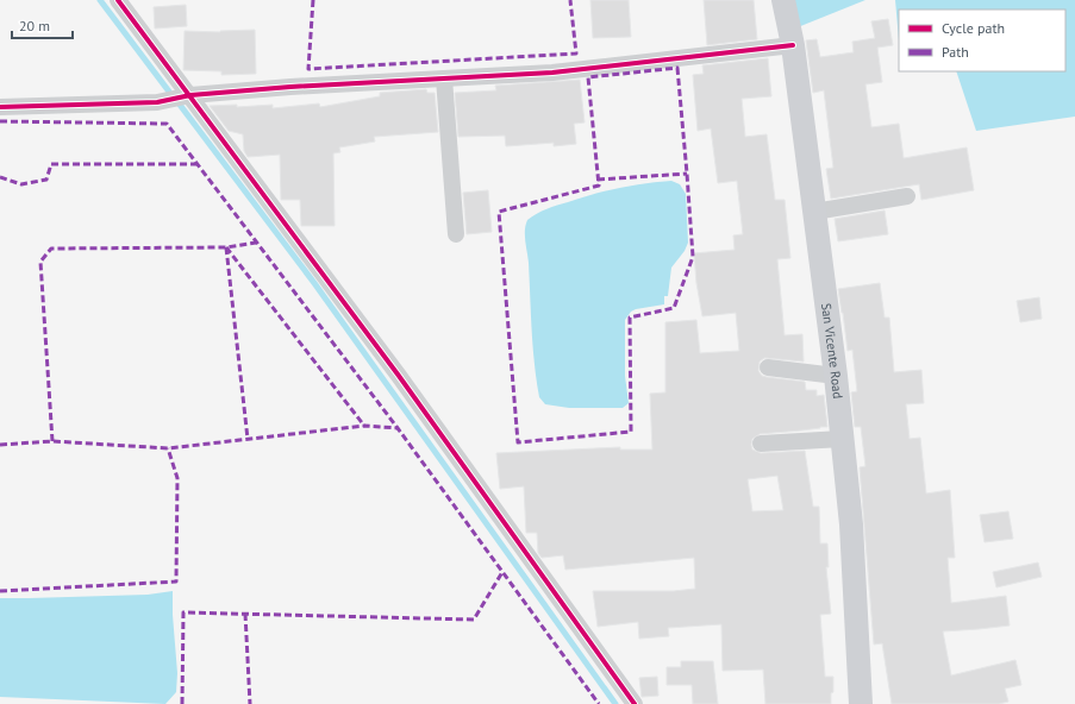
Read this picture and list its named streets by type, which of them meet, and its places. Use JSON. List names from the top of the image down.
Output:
{
  "streets": {
    "street": ["San Vicente Road"]
  },
  "legend": ["Cycle path", "Path"],
  "scale_bar": "20 m"
}
